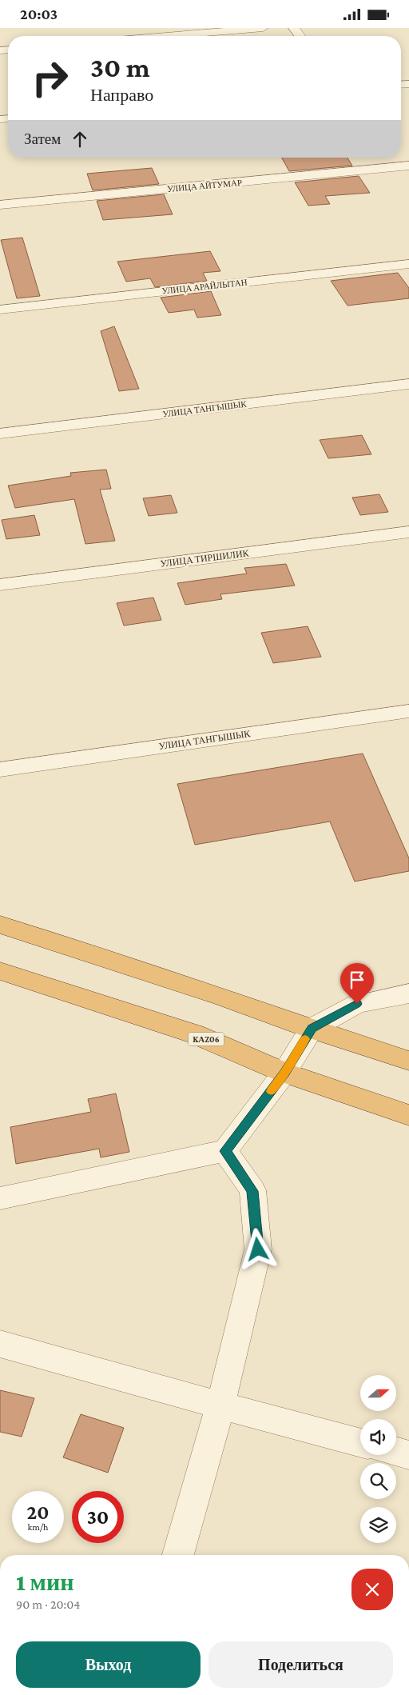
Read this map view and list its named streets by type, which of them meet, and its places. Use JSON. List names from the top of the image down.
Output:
{
  "streets": {
    "highway": ["KАZ06"],
    "street": [
      "УЛИЦА АЙТУМАР",
      "УЛИЦА АРАЙЛЫТАН",
      "УЛИЦА ТАНГЫШЫК",
      "УЛИЦА ТИРШИЛИК"
    ]
  },
  "north": "right",
  "page": {
    "status": "20:03",
    "turn": ["30 m", "Направо"],
    "then": "Затем",
    "speed": "20 km/h",
    "limit": "30",
    "heading": ["1 мин", "90 m · 20:04"],
    "buttons": ["Выход", "Поделиться"]
  }
}
